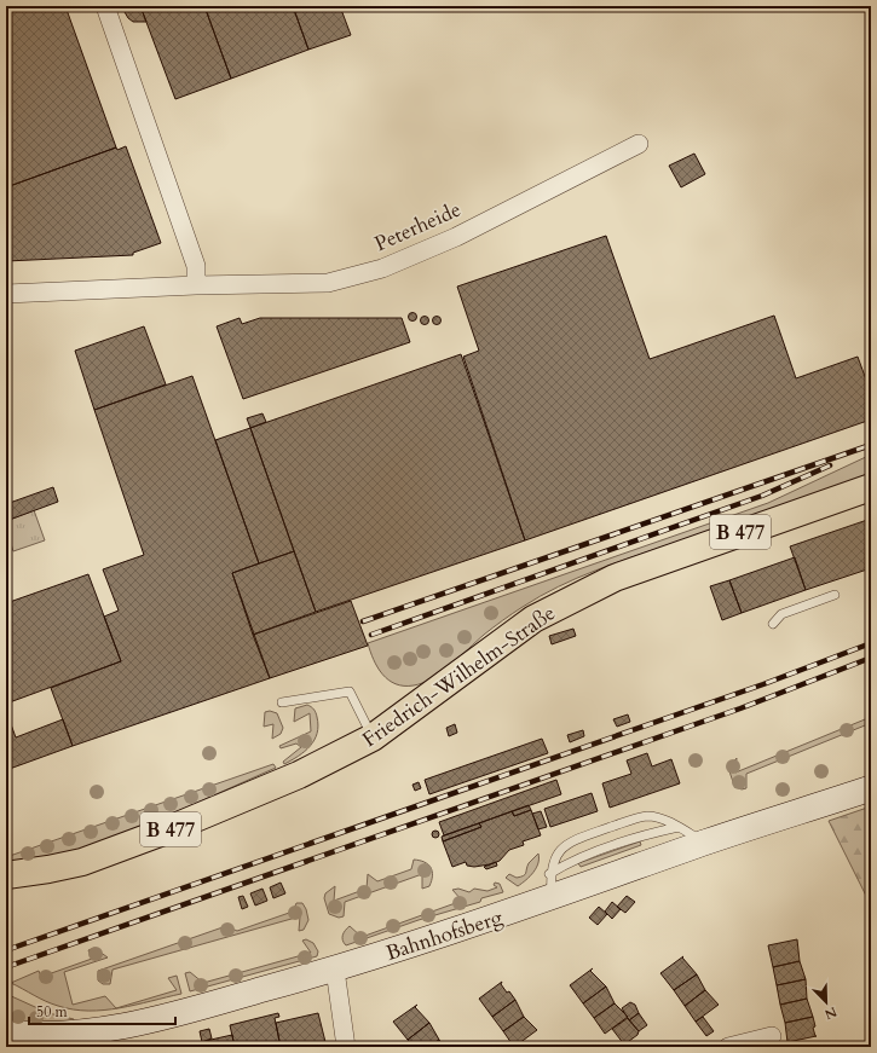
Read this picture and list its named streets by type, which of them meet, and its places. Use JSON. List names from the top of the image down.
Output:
{
  "streets": {
    "main road": ["B 477", "Friedrich-Wilhelm-Straße"],
    "street": ["Peterheide", "Bahnhofsberg"]
  },
  "scale_bar": "50 m",
  "north": "bottom right"
}
